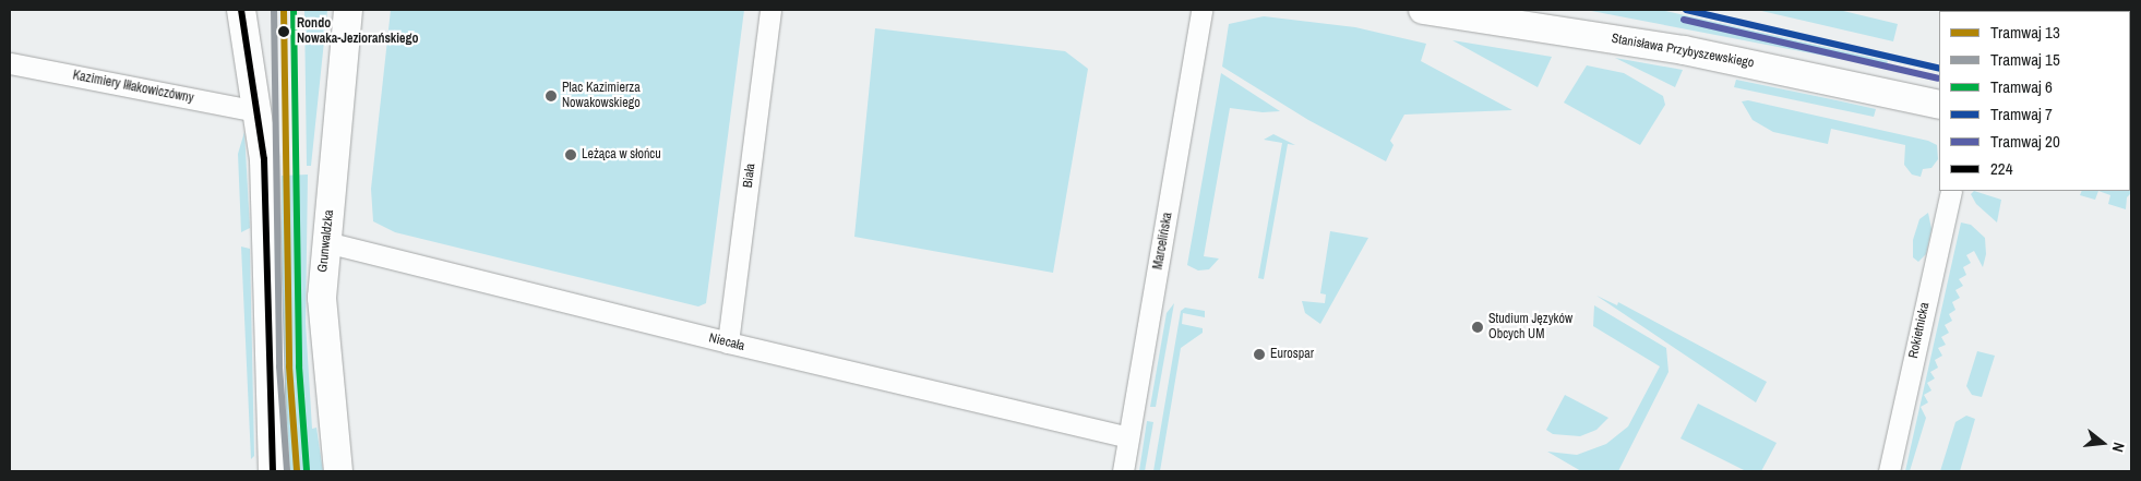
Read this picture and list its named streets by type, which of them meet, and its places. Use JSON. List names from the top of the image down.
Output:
{
  "streets": {
    "street": [
      "Stanisława Przybyszewskiego",
      "Kazimiery Iłłakowiczówny",
      "Biała",
      "Grunwaldzka",
      "Marcelińska",
      "Rokietnicka",
      "Niecała"
    ]
  },
  "crossings": [
    ["Biała", "Niecała"],
    ["Grunwaldzka", "Niecała"],
    ["Marcelińska", "Niecała"]
  ],
  "places": [
    "Rondo Nowaka-Jeziorańskiego",
    "Plac Kazimierza Nowakowskiego",
    "Leżąca w słońcu",
    "Studium Języków Obcych UM",
    "Eurospar"
  ],
  "lines": [
    "tram line 13",
    "tram line 15",
    "tram line 6",
    "tram line 7",
    "transit line 224",
    "tram line 20"
  ],
  "legend": [
    "Tramwaj 13",
    "Tramwaj 15",
    "Tramwaj 6",
    "Tramwaj 7",
    "Tramwaj 20",
    "224"
  ],
  "north": "right"
}
